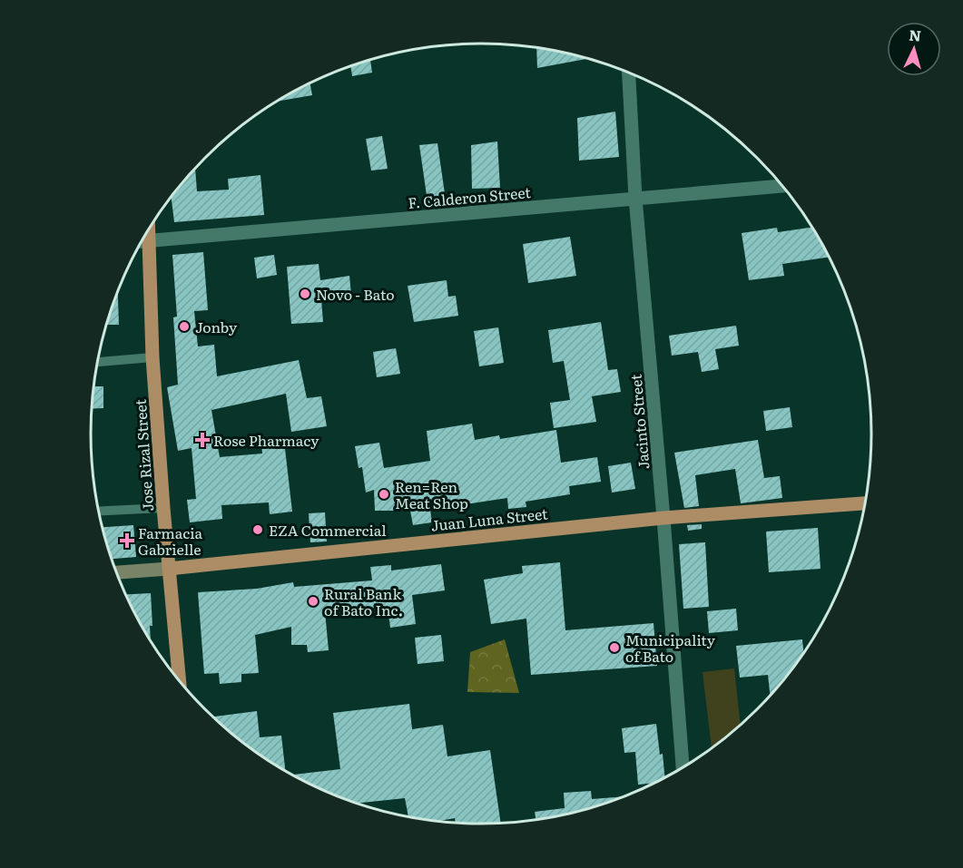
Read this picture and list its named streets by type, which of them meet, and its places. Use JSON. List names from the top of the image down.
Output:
{
  "streets": {
    "main road": ["Jose Rizal Street", "Juan Luna Street"],
    "street": ["F. Calderon Street", "Jacinto Street"]
  },
  "crossings": [
    ["F. Calderon Street", "Jacinto Street"],
    ["F. Calderon Street", "Jose Rizal Street"],
    ["Jacinto Street", "Juan Luna Street"],
    ["Jose Rizal Street", "Juan Luna Street"]
  ],
  "places": {
    "other": [
      "Novo - Bato",
      "Jonby",
      "Ren=Ren Meat Shop",
      "EZA Commercial",
      "Rural Bank of Bato Inc.",
      "Municipality of Bato"
    ],
    "health": ["Rose Pharmacy", "Farmacia Gabrielle"]
  },
  "north": "top"
}
